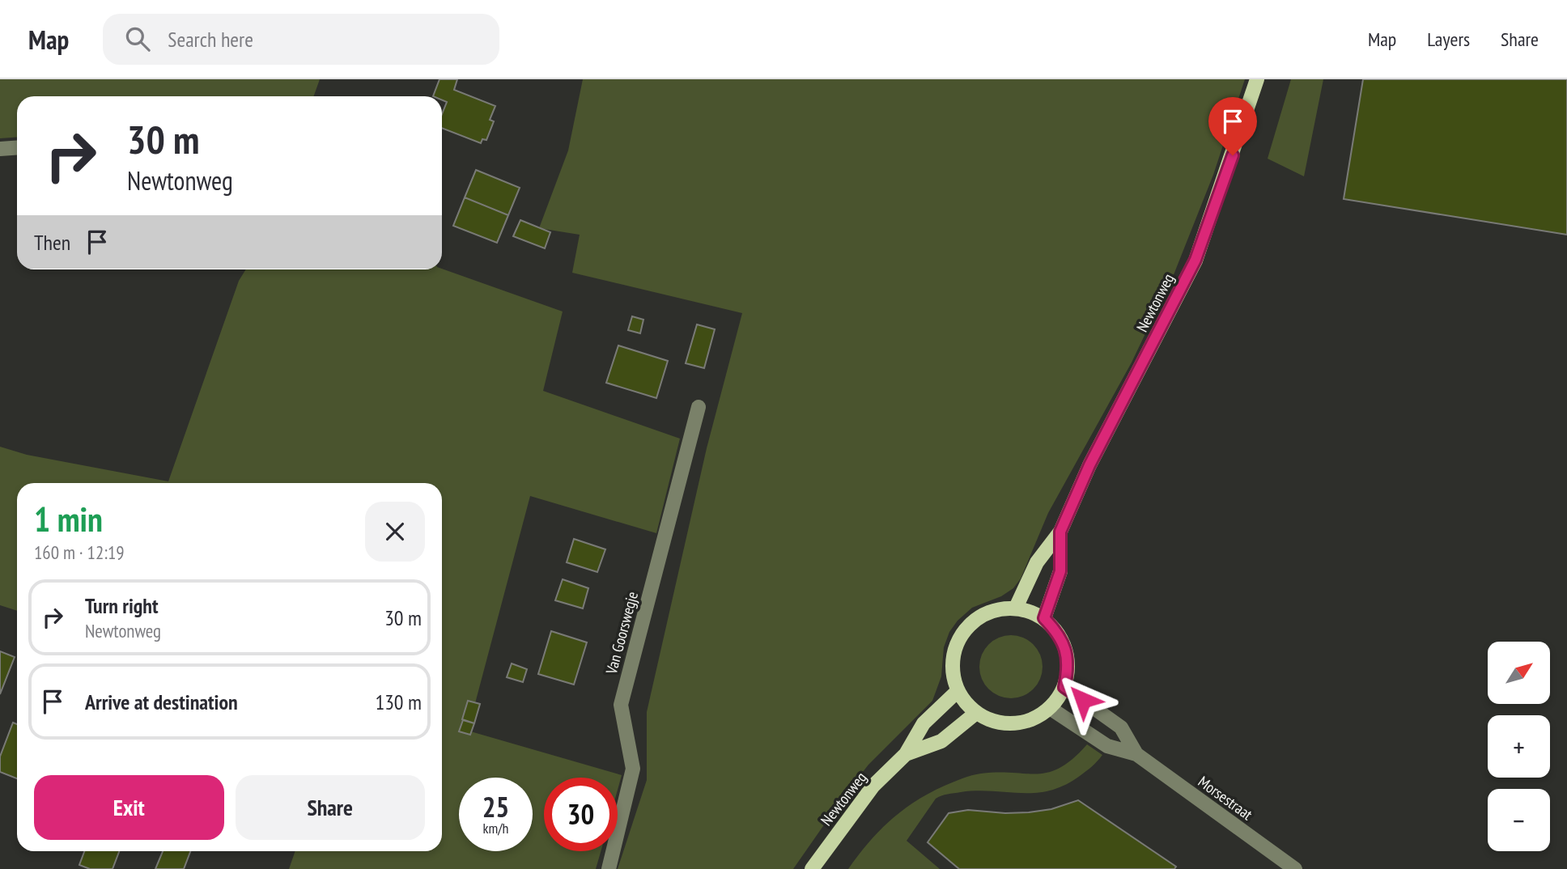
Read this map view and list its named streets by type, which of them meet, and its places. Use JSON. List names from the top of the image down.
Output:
{
  "streets": {
    "main road": ["Newtonweg"],
    "street": ["Van Goorswegje", "Morsestraat"]
  },
  "crossings": [
    ["Newtonweg", "Morsestraat"]
  ],
  "north": "top right",
  "page": {
    "header": "Map",
    "search": "Search here",
    "nav": ["Map", "Layers", "Share"],
    "turn": ["30 m", "Newtonweg"],
    "then": "Then",
    "heading": ["1 min", "160 m · 12:19"],
    "list": [
      {
        "name": "Turn right",
        "note": "Newtonweg",
        "value": "30 m"
      },
      {
        "name": "Arrive at destination",
        "value": "130 m"
      }
    ],
    "map_buttons": ["+", "−"],
    "buttons": ["Exit", "Share"],
    "speed": "25 km/h",
    "limit": "30"
  }
}
